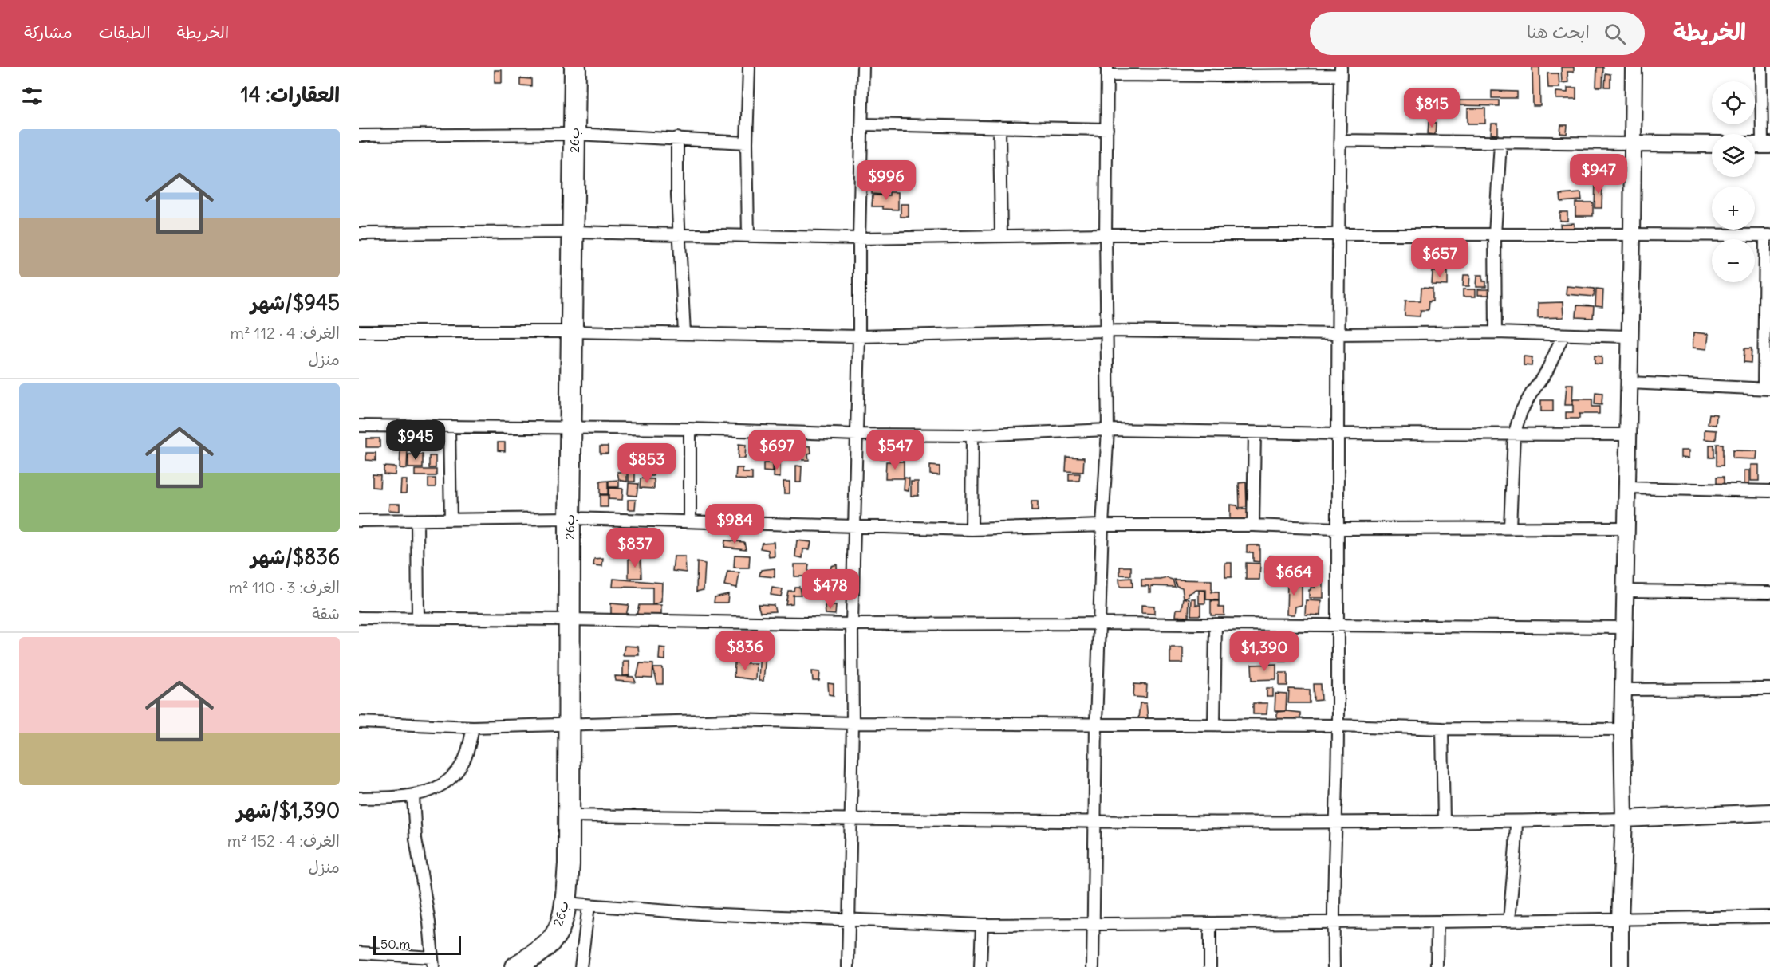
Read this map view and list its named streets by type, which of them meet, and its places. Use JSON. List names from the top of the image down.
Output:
{
  "streets": {
    "highway": ["26ب"]
  },
  "scale_bar": "50 m",
  "page": {
    "header": "الخريطة",
    "search": "ابحث هنا",
    "nav": ["الخريطة", "الطبقات", "مشاركة"],
    "heading": "العقارات: 14",
    "map_buttons": ["+", "−"],
    "price": [
      "$815",
      "$947",
      "$996",
      "$657",
      "$945",
      "$697",
      "$547",
      "$853",
      "$984",
      "$837",
      "$664",
      "$478",
      "$836",
      "$1,390"
    ],
    "list": [
      {
        "name": "$945/شهر",
        "note": "الغرف: 4 · 112 m² · منزل"
      },
      {
        "name": "$836/شهر",
        "note": "الغرف: 3 · 110 m² · شقة"
      },
      {
        "name": "$1,390/شهر",
        "note": "الغرف: 4 · 152 m² · منزل"
      }
    ],
    "scale": "50 m"
  }
}
